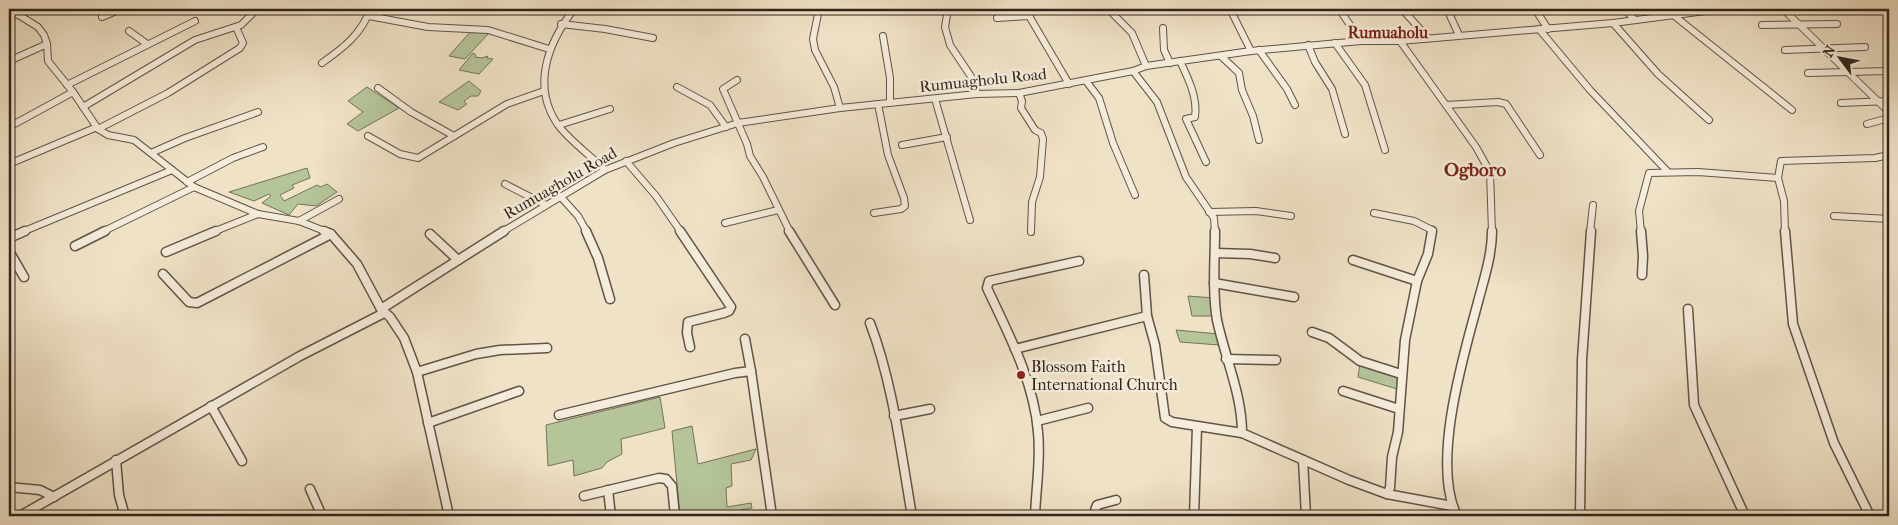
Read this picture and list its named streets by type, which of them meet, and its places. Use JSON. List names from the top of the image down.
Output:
{
  "streets": {
    "street": ["Rumuagholu Road"]
  },
  "districts": ["Rumuaholu", "Ogboro"],
  "places": ["Blossom Faith International Church"],
  "north": "top left"
}
